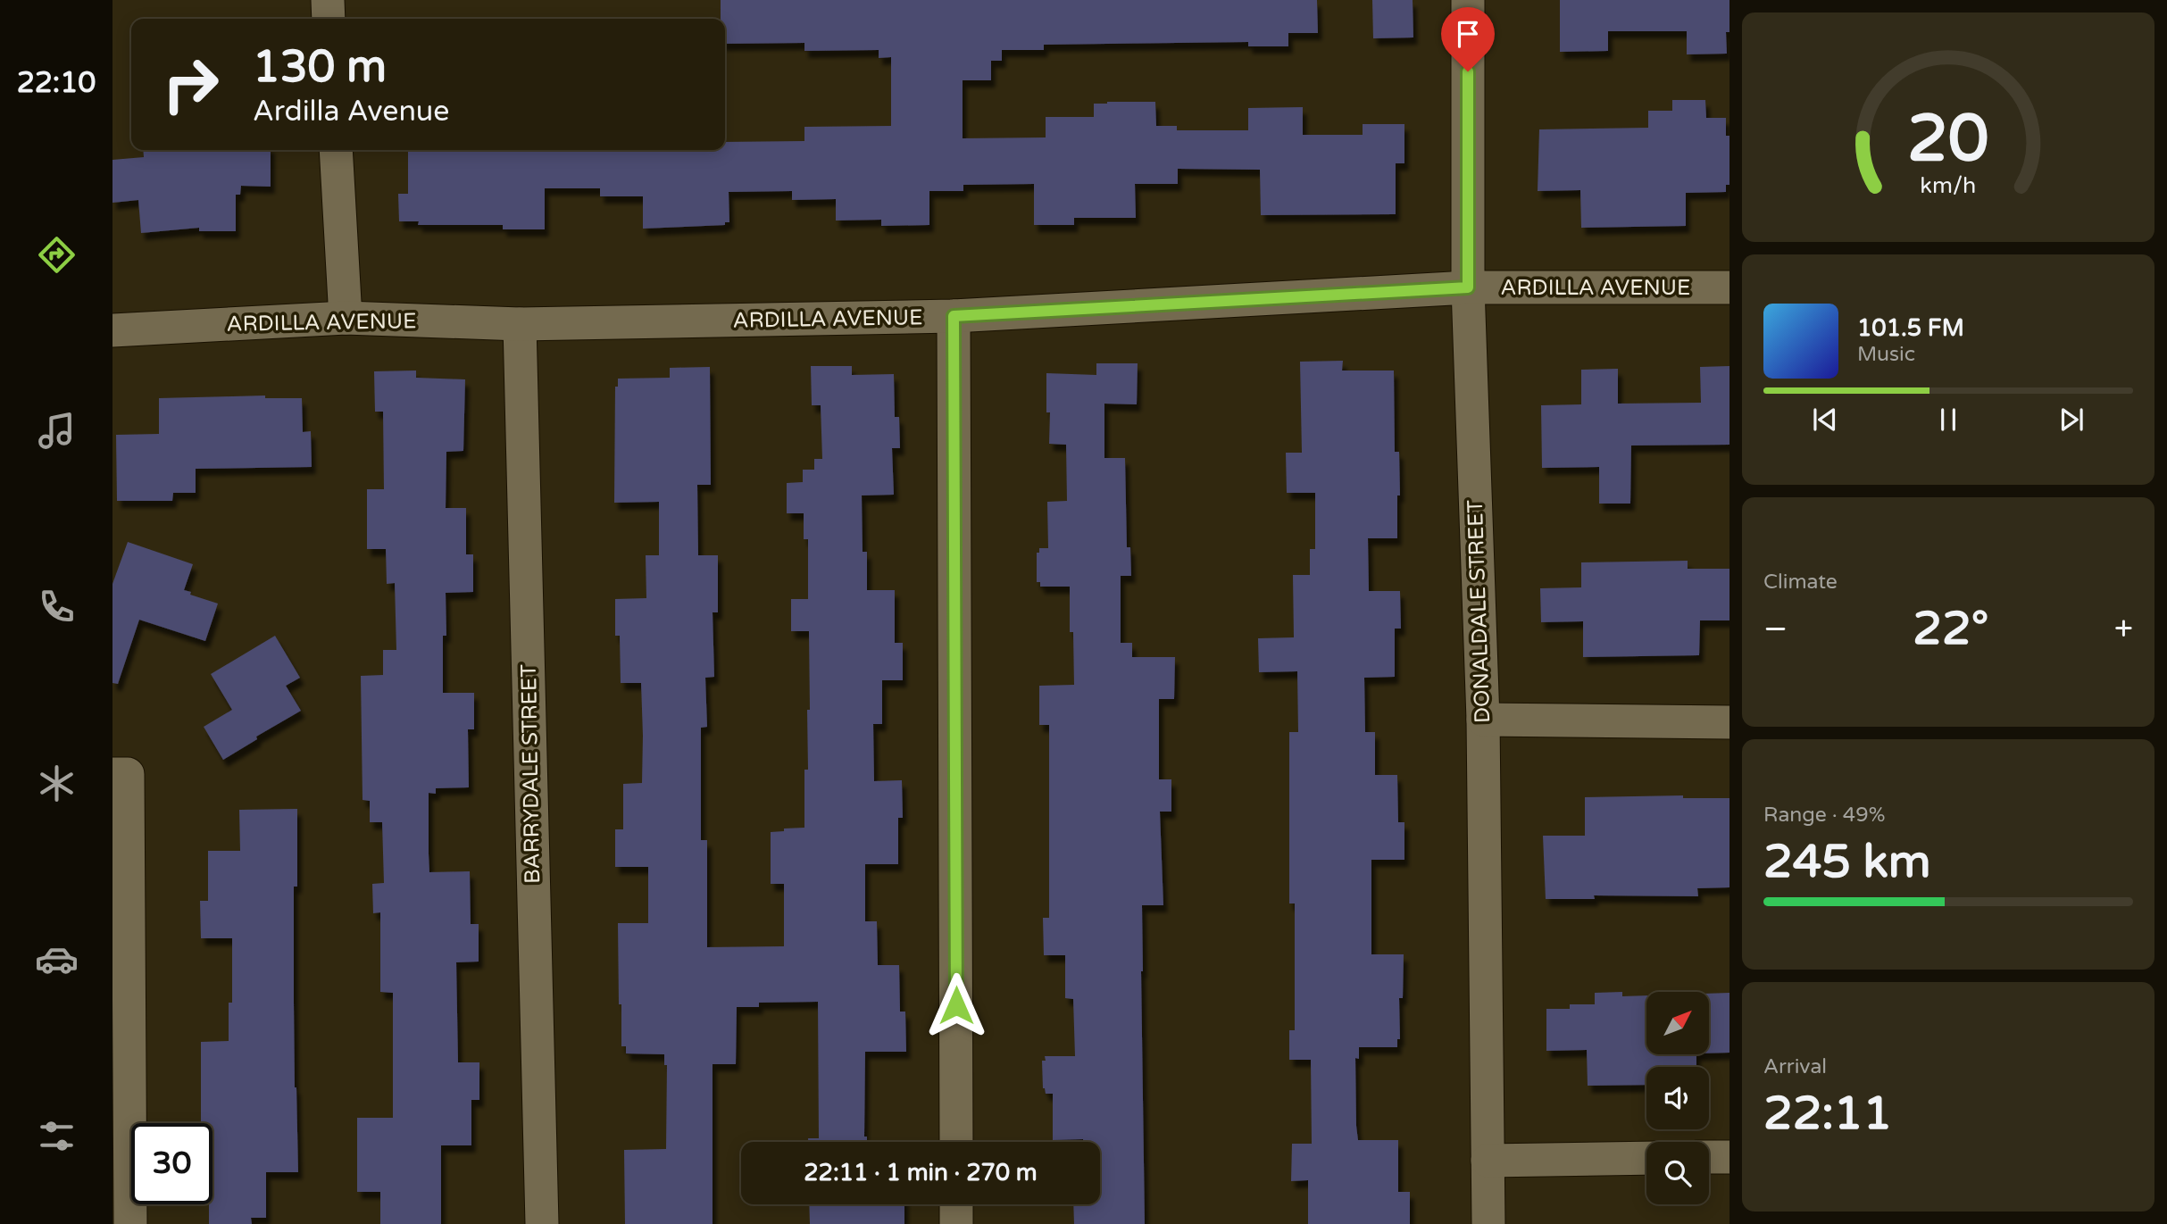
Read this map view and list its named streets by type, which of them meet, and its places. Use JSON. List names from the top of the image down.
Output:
{
  "streets": {
    "street": ["ARDILLA AVENUE", "DONALDALE STREET", "BARRYDALE STREET"]
  },
  "crossings": [
    ["ARDILLA AVENUE", "DONALDALE STREET"],
    ["ARDILLA AVENUE", "BARRYDALE STREET"]
  ],
  "north": "top right",
  "page": {
    "tabs": "22:10",
    "turn": ["130 m", "Ardilla Avenue"],
    "song": ["101.5 FM", "Music"],
    "tile": [
      "Climate",
      ["Range · 49%", "245 km"],
      ["Arrival", "22:11"]
    ],
    "heat": ["−", "22°", "+"],
    "limit": "30",
    "trip": "22:11 · 1 min · 270 m",
    "gauge": ["20", "km/h"]
  }
}
